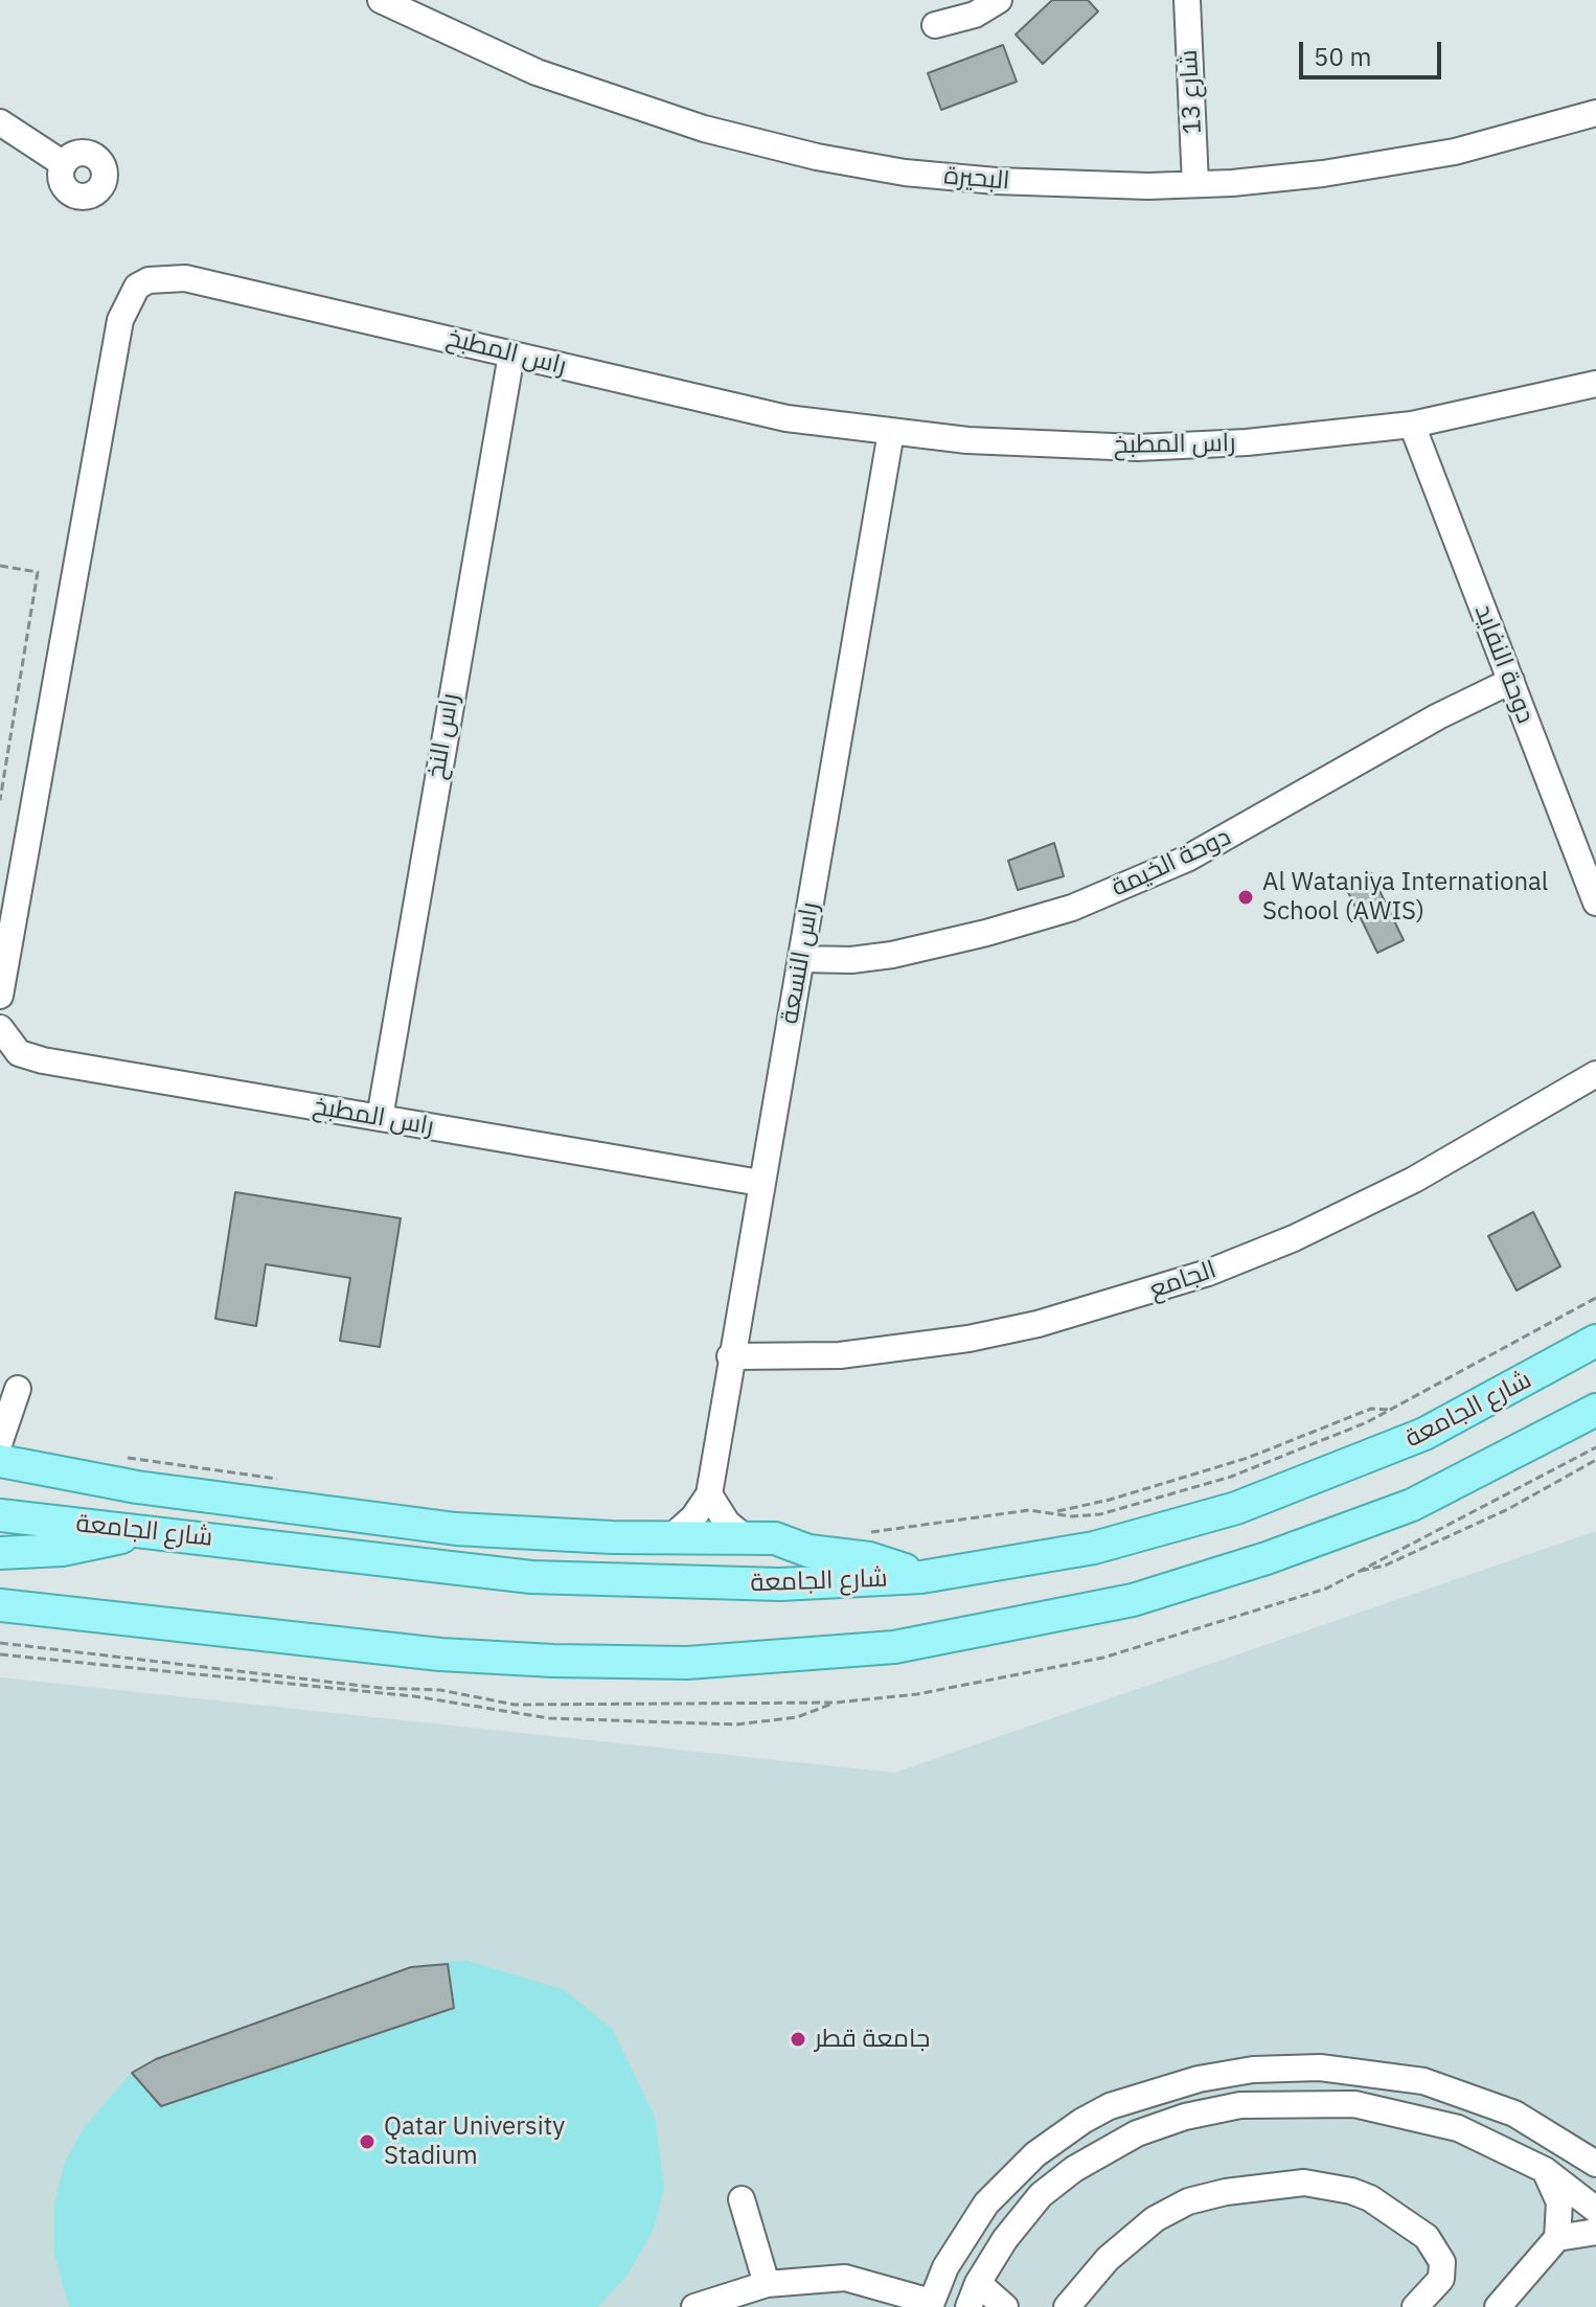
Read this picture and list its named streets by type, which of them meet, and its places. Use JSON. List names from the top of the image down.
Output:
{
  "streets": {
    "main road": ["شارع الجامعة"],
    "street": [
      "شارع 13",
      "البحيرة",
      "راس المطبخ",
      "دوحة النفايد",
      "راس النخ",
      "دوحة الخيمة",
      "راس النسعة",
      "الجامع"
    ]
  },
  "crossings": [
    ["شارع 13", "البحيرة"],
    ["راس المطبخ", "دوحة النفايد"],
    ["راس المطبخ", "راس النخ"],
    ["راس المطبخ", "راس النسعة"],
    ["دوحة النفايد", "دوحة الخيمة"],
    ["دوحة الخيمة", "راس النسعة"],
    ["راس النسعة", "الجامع"]
  ],
  "places": ["Al Wataniya International School (AWIS)", "جامعة قطر", "Qatar University Stadium"],
  "scale_bar": "50 m"
}
